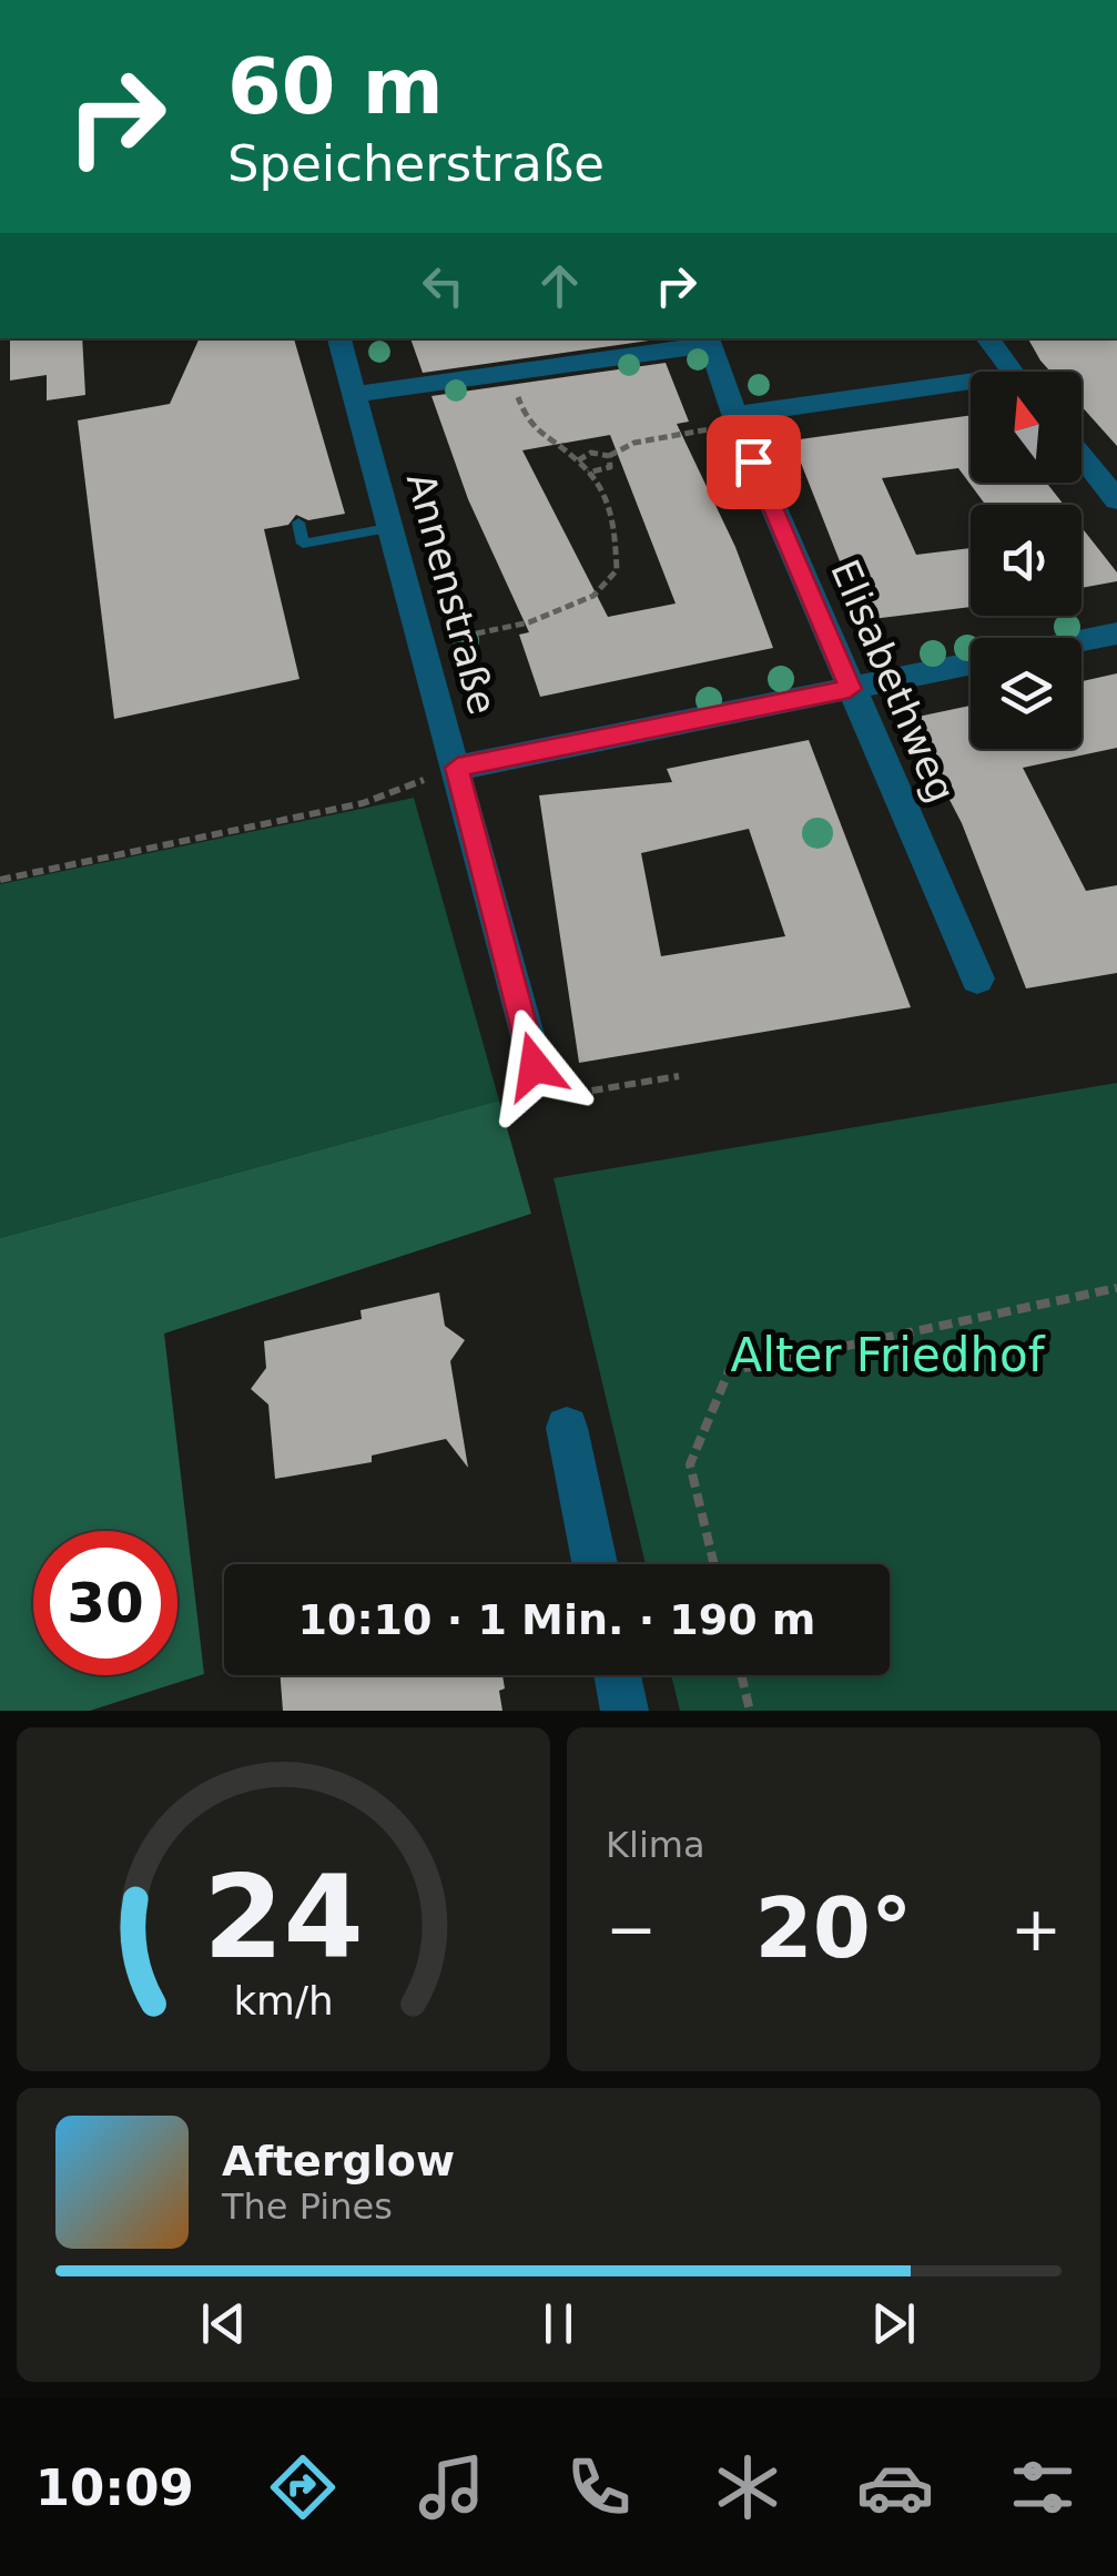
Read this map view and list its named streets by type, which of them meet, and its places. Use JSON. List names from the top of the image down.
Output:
{
  "streets": {
    "street": ["Annenstraße", "Elisabethweg"]
  },
  "crossings": [
    ["Annenstraße", "Elisabethweg"]
  ],
  "parks": ["Alter Friedhof"],
  "north": "top",
  "page": {
    "turn": ["60 m", "Speicherstraße"],
    "limit": "30",
    "trip": "10:10 · 1 Min. · 190 m",
    "tile": "Klima",
    "heat": ["−", "20°", "+"],
    "song": ["Afterglow", "The Pines"],
    "tabs": "10:09",
    "gauge": ["24", "km/h"]
  }
}
